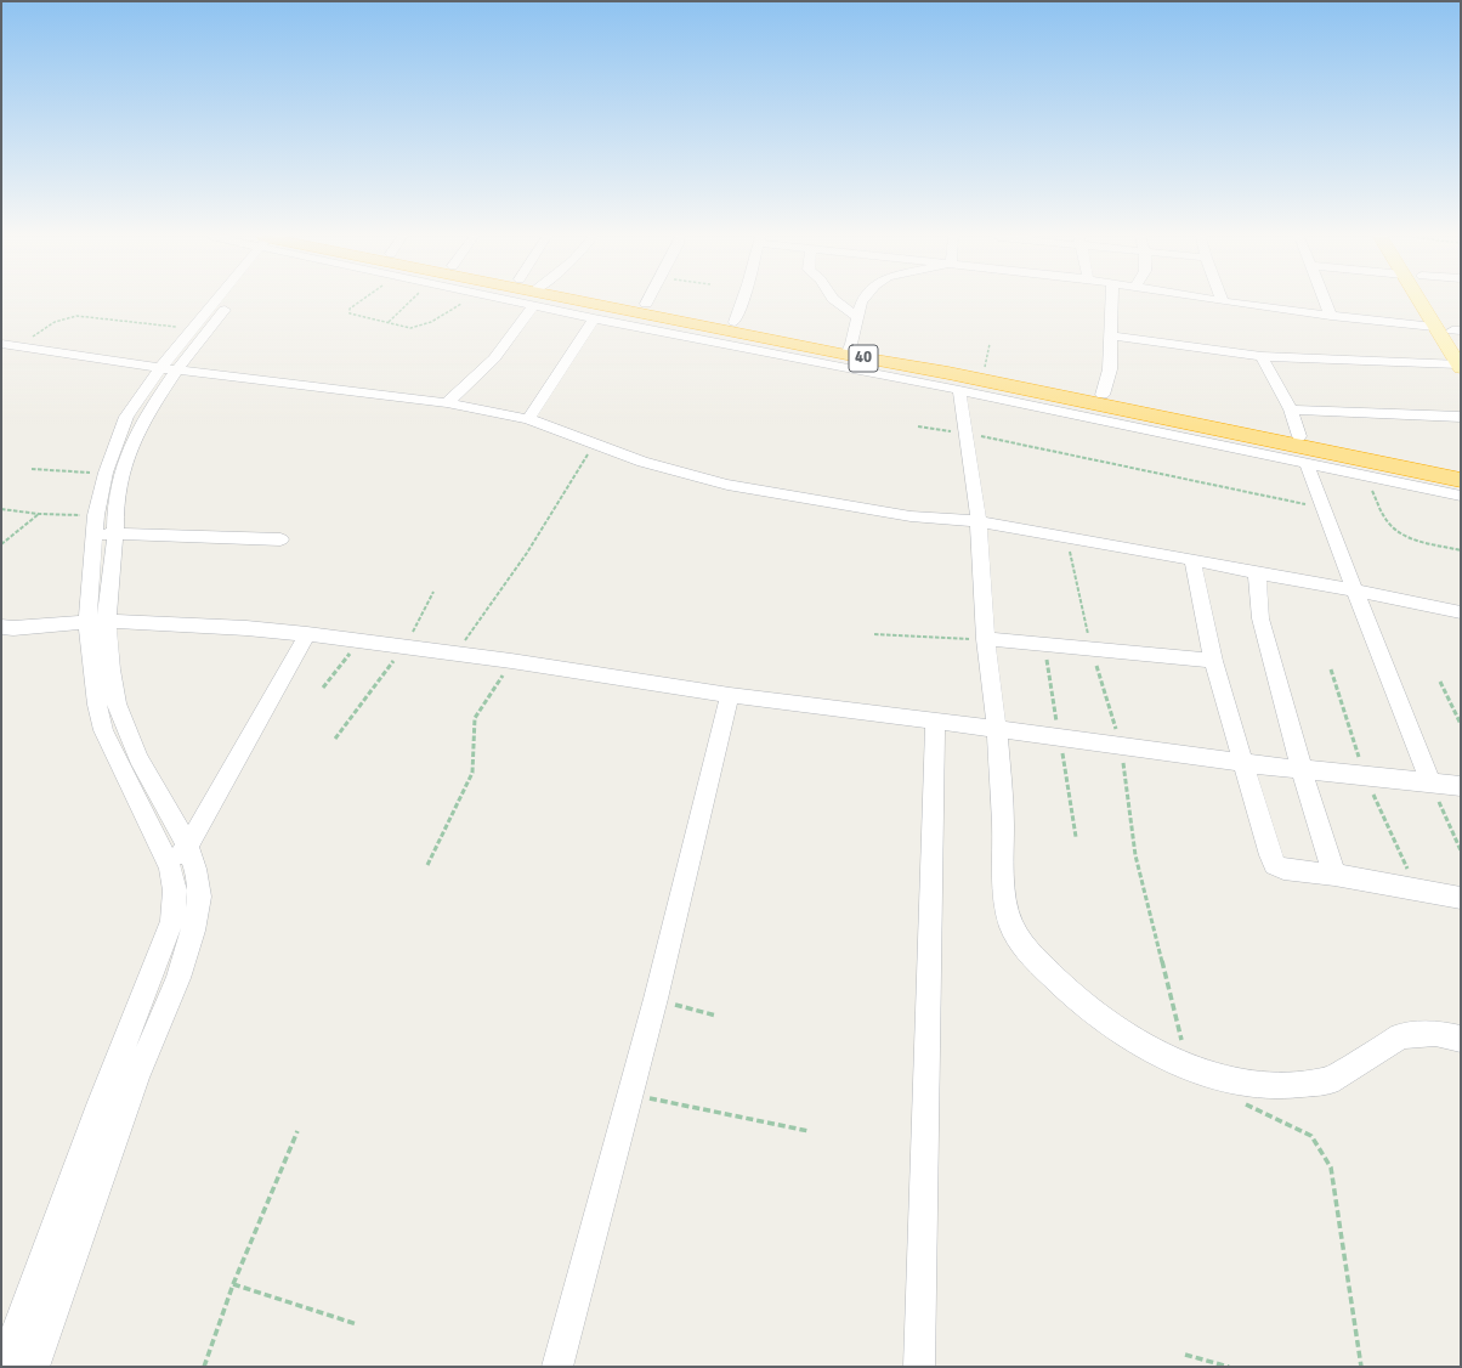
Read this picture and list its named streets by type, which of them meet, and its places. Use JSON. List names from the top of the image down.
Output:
{
  "streets": {
    "highway": ["40"]
  }
}
